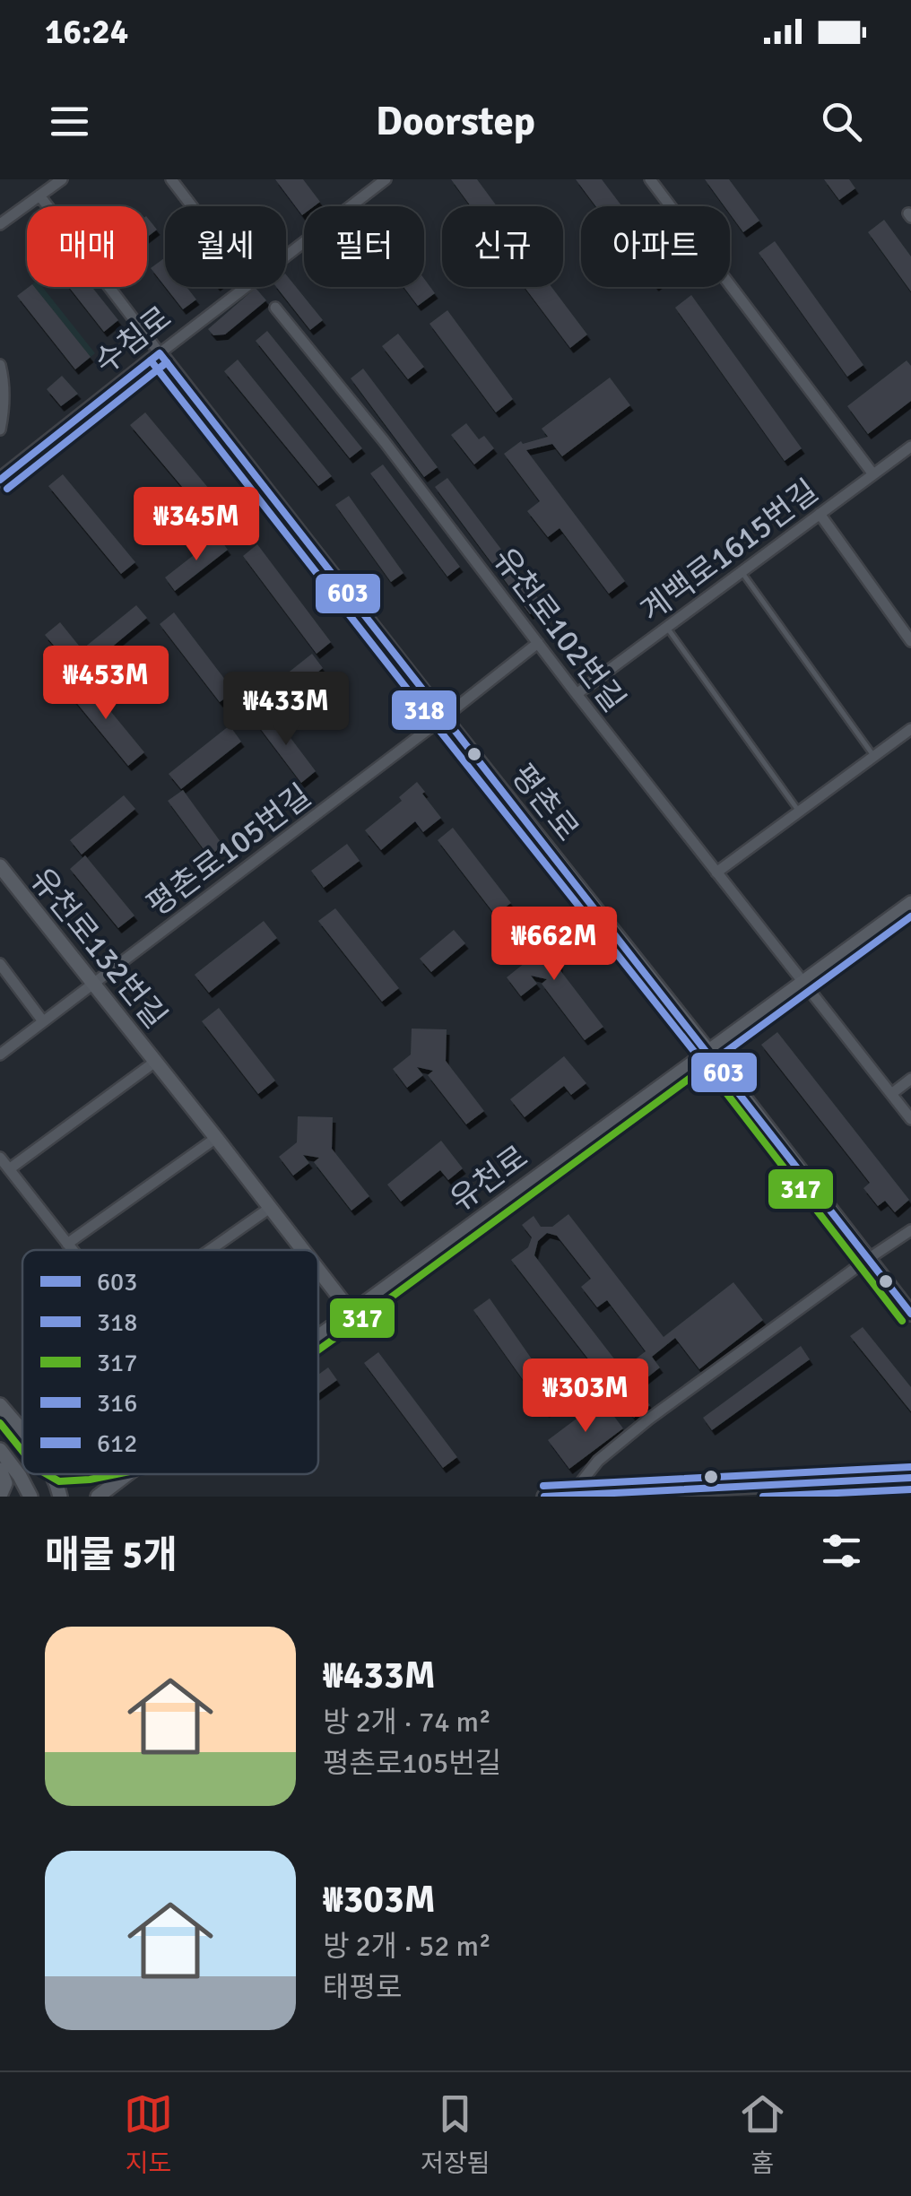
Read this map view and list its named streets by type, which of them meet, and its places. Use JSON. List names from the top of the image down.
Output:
{
  "streets": {
    "main road": [
      "수침로",
      "평촌로",
      "유천로132번길",
      "유천로"
    ],
    "street": ["계백로1615번길", "유천로102번길", "평촌로105번길"]
  },
  "crossings": [
    ["수침로", "평촌로"],
    ["계백로1615번길", "유천로102번길"],
    ["유천로102번길", "평촌로105번길"],
    ["유천로102번길", "유천로"],
    ["평촌로", "평촌로105번길"],
    ["평촌로", "유천로"],
    ["평촌로105번길", "유천로132번길"],
    ["유천로132번길", "유천로"]
  ],
  "lines": [
    "transit line 603",
    "transit line 318",
    "transit line 317",
    "transit line 612",
    "transit line 316"
  ],
  "legend": [
    "603",
    "318",
    "317",
    "316",
    "612"
  ],
  "page": {
    "status": "16:24",
    "header": "Doorstep",
    "chip": [
      "매매",
      "월세",
      "필터",
      "신규",
      "아파트"
    ],
    "price": [
      "₩345M",
      "₩453M",
      "₩433M",
      "₩662M",
      "₩303M"
    ],
    "heading": "매물 5개",
    "list": [
      {
        "name": "₩433M",
        "note": "방 2개 · 74 m² · 평촌로105번길"
      },
      {
        "name": "₩303M",
        "note": "방 2개 · 52 m² · 태평로"
      }
    ],
    "tabs": ["지도", "저장됨", "홈"]
  }
}
